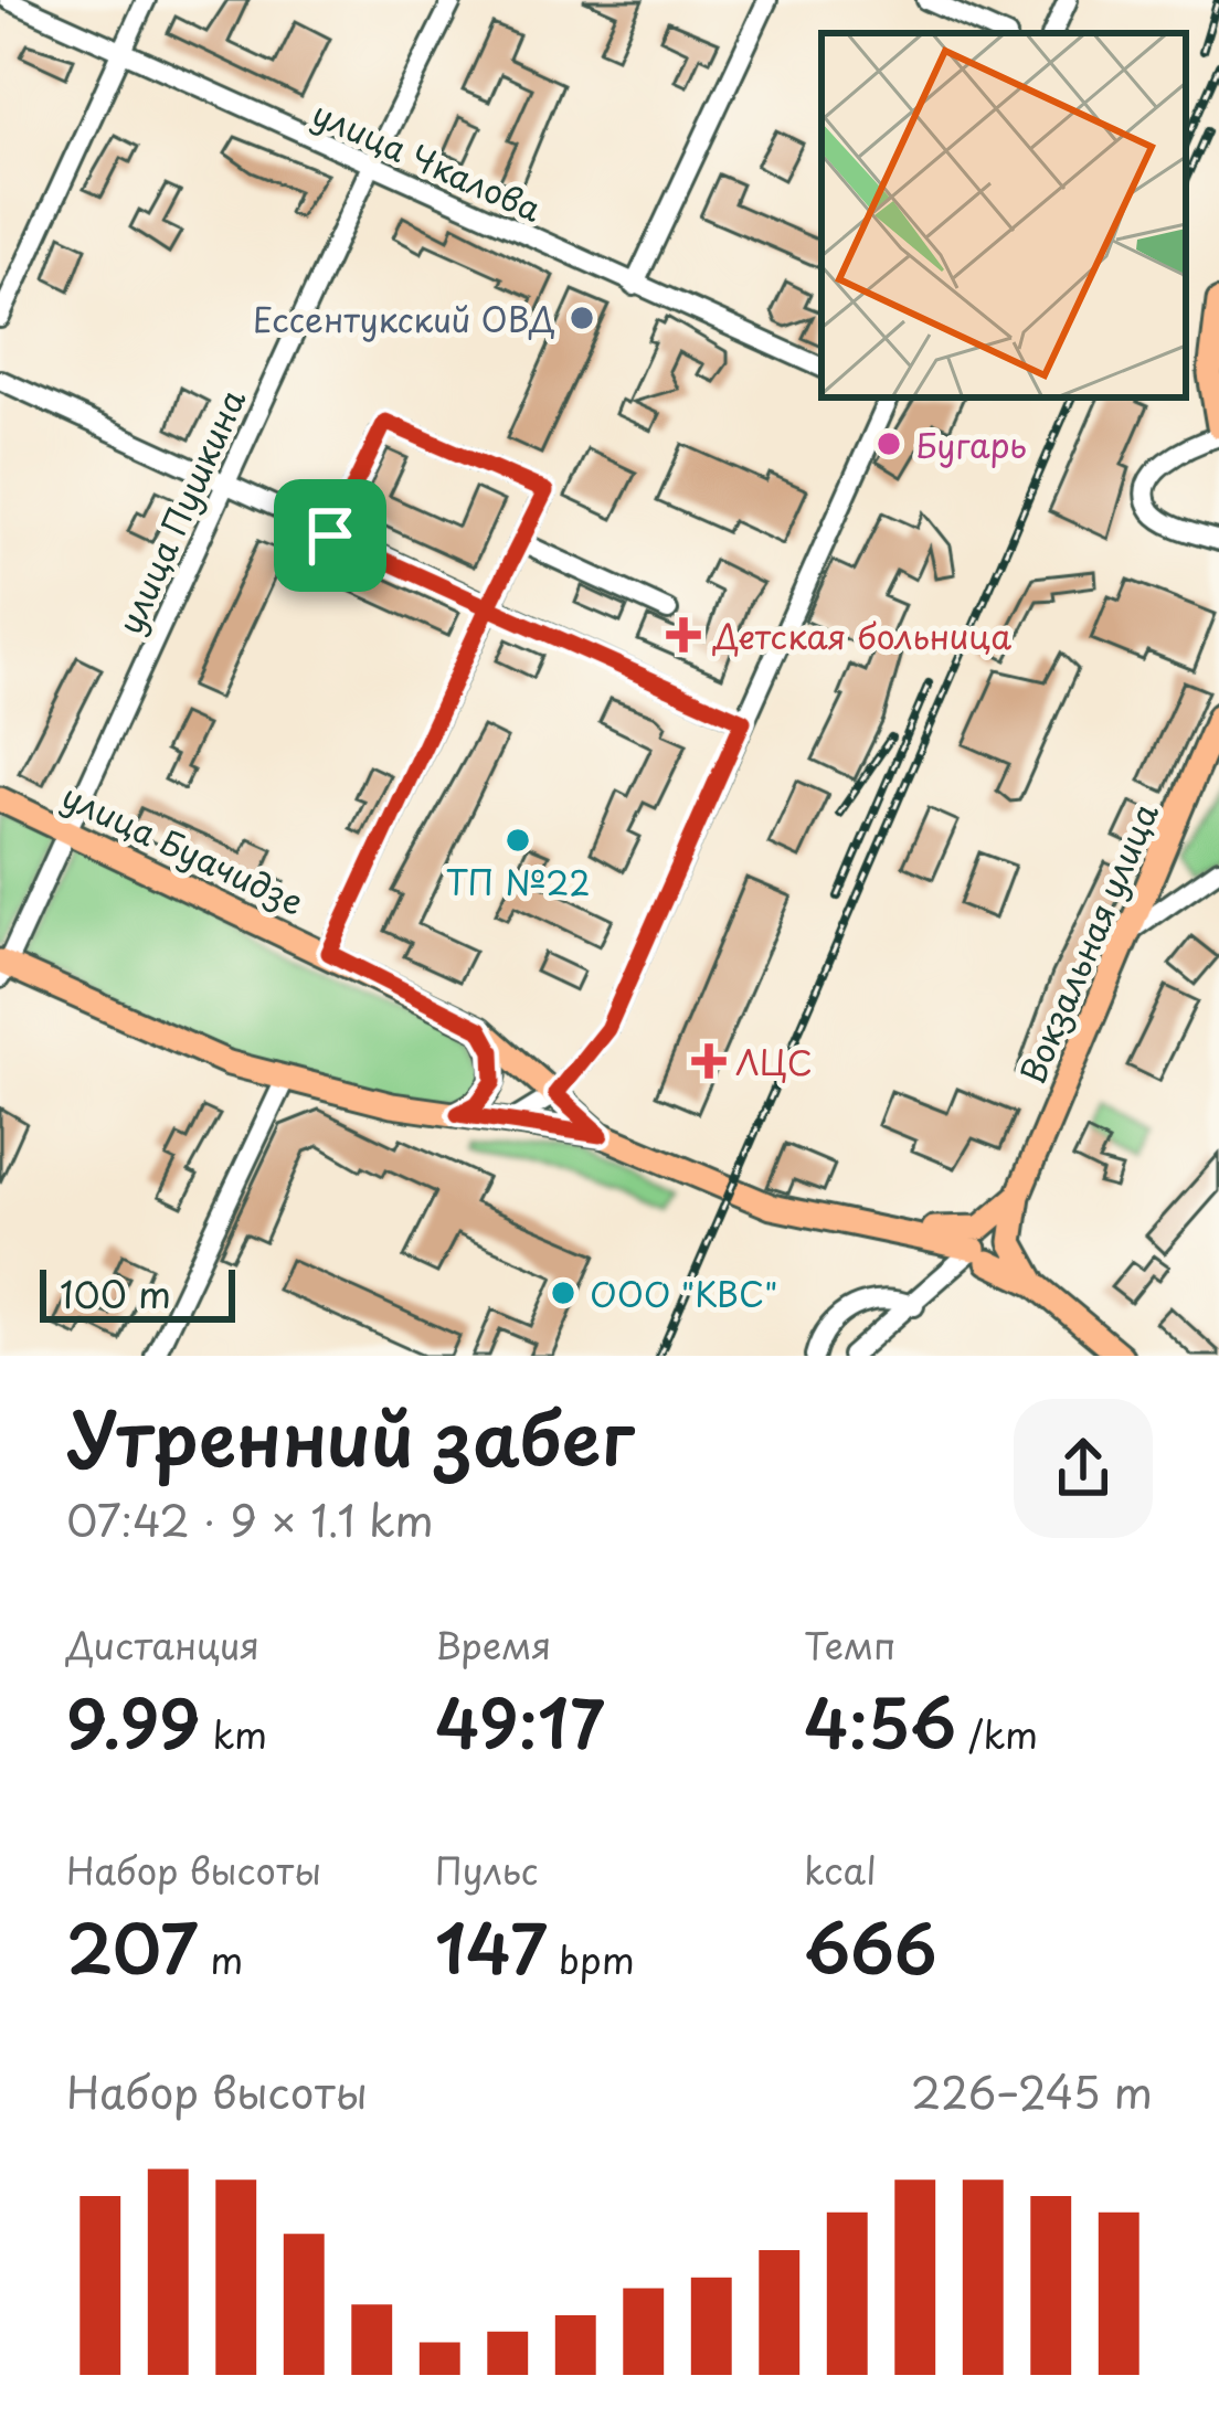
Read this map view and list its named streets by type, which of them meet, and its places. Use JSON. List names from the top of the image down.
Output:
{
  "streets": {
    "main road": ["улица Буачидзе", "Вокзальная улица"],
    "street": ["улица Чкалова", "улица Пушкина"]
  },
  "crossings": [
    ["улица Чкалова", "улица Пушкина"],
    ["улица Пушкина", "улица Буачидзе"]
  ],
  "places": {
    "other": [
      "Ессентукский ОВД",
      "Бугарь",
      "ТП №22",
      "ООО \"КВС\""
    ],
    "health": ["Детская больница", "ЛЦС"]
  },
  "scale_bar": "100 m",
  "page": {
    "scale": "100 m",
    "heading": ["Утренний забег", "07:42 · 9 × 1.1 km"],
    "stats": [
      ["Дистанция", "9.99 km"],
      ["Время", "49:17"],
      ["Темп", "4:56 /km"],
      ["Набор высоты", "207 m"],
      ["Пульс", "147 bpm"],
      ["kcal", "666"]
    ],
    "chart": ["Набор высоты", "226–245 m"]
  }
}
